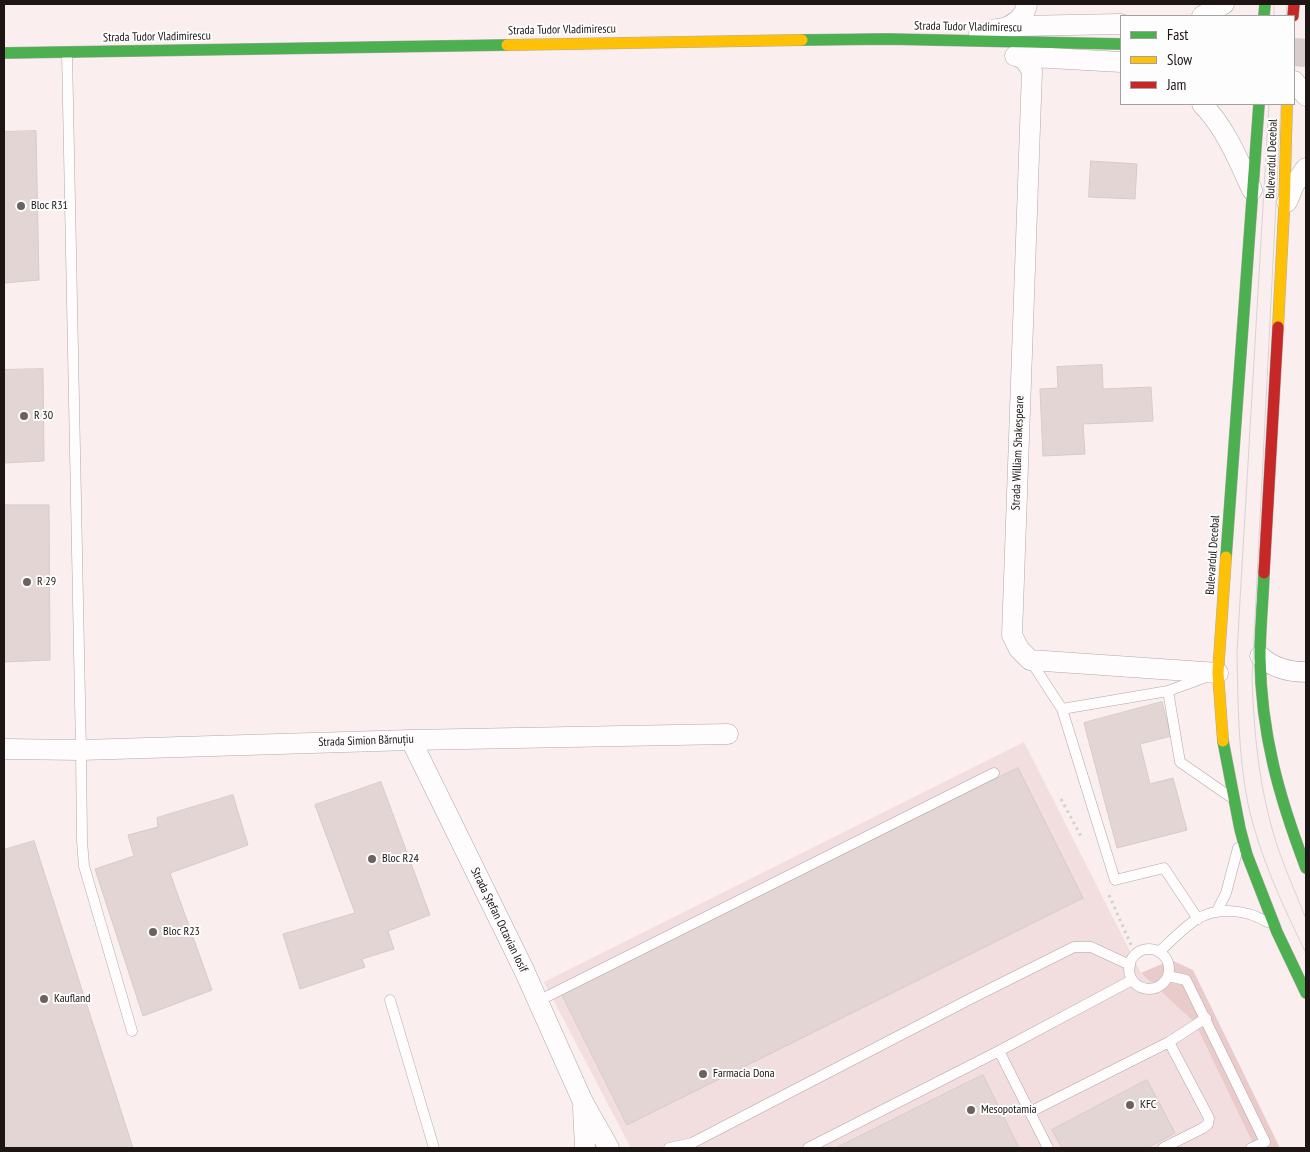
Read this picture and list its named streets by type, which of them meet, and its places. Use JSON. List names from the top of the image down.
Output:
{
  "streets": {
    "main road": ["Strada Tudor Vladimirescu", "Bulevardul Decebal"],
    "street": ["Strada William Shakespeare", "Strada Simion Bărnuțiu", "Strada Ștefan Octavian Iosif"]
  },
  "crossings": [
    ["Strada Simion Bărnuțiu", "Strada Ștefan Octavian Iosif"]
  ],
  "places": [
    "Bloc R31",
    "R 30",
    "R 29",
    "Bloc R24",
    "Bloc R23",
    "Kaufland",
    "Farmacia Dona",
    "KFC",
    "Mesopotamia"
  ],
  "legend": ["Fast", "Slow", "Jam"]
}
